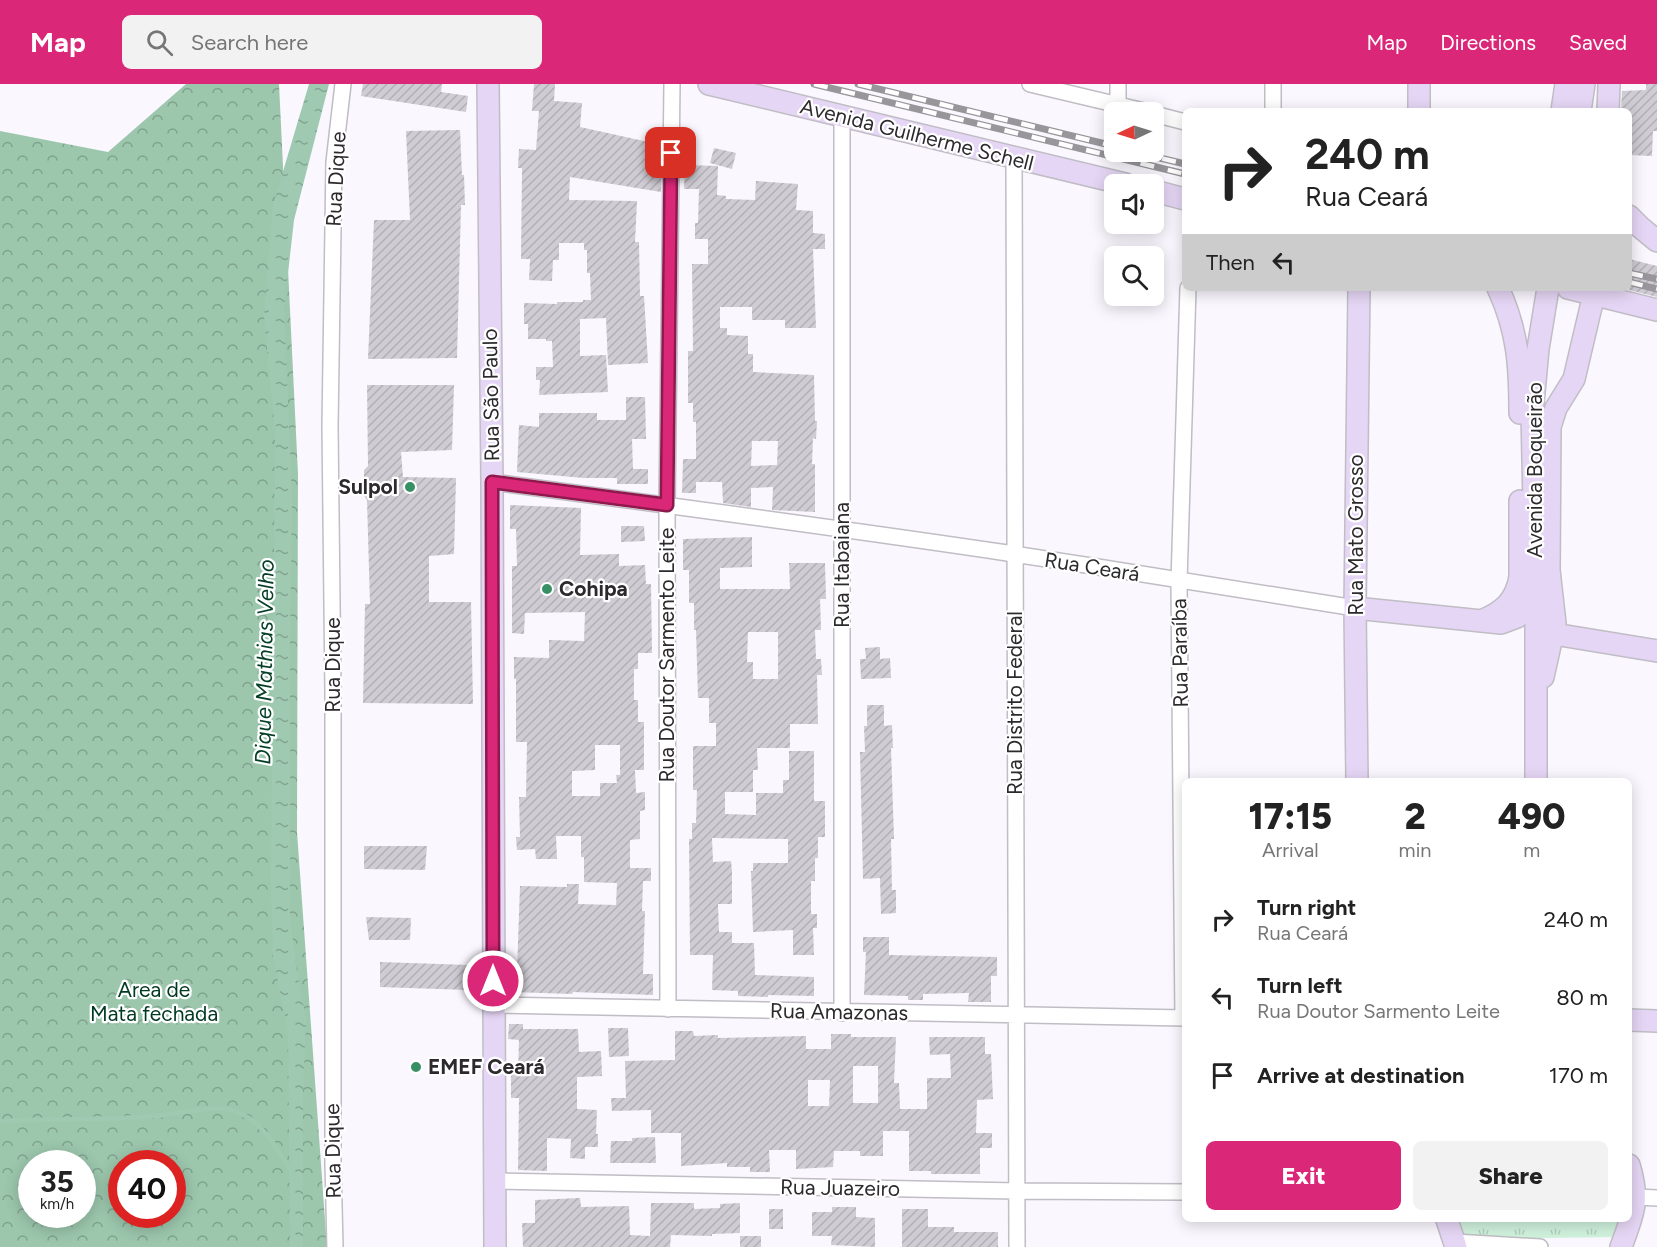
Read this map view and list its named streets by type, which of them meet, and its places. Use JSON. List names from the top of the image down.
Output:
{
  "streets": {
    "street": [
      "Avenida Guilherme Schell",
      "Rua Dique",
      "Rua São Paulo",
      "Avenida Boqueirão",
      "Rua Mato Grosso",
      "Rua Itabaiana",
      "Rua Ceará",
      "Rua Paraíba",
      "Rua Doutor Sarmento Leite",
      "Rua Distrito Federal",
      "Rua Amazonas",
      "Rua Juazeiro"
    ]
  },
  "crossings": [
    ["Avenida Guilherme Schell", "Rua Itabaiana"],
    ["Avenida Guilherme Schell", "Rua Distrito Federal"],
    ["Rua São Paulo", "Rua Ceará"],
    ["Rua São Paulo", "Rua Amazonas"],
    ["Rua São Paulo", "Rua Juazeiro"],
    ["Avenida Boqueirão", "Rua Ceará"],
    ["Rua Mato Grosso", "Rua Ceará"],
    ["Rua Itabaiana", "Rua Ceará"],
    ["Rua Itabaiana", "Rua Amazonas"],
    ["Rua Ceará", "Rua Paraíba"],
    ["Rua Ceará", "Rua Doutor Sarmento Leite"],
    ["Rua Ceará", "Rua Distrito Federal"],
    ["Rua Doutor Sarmento Leite", "Rua Amazonas"],
    ["Rua Distrito Federal", "Rua Amazonas"],
    ["Rua Distrito Federal", "Rua Juazeiro"]
  ],
  "water": ["Dique Mathias Velho"],
  "parks": ["Area de Mata fechada"],
  "places": ["Sulpol", "Cohipa", "EMEF Ceará"],
  "north": "left",
  "page": {
    "header": "Map",
    "search": "Search here",
    "nav": ["Map", "Directions", "Saved"],
    "turn": ["240 m", "Rua Ceará"],
    "then": "Then",
    "eta": [
      "17:15",
      "Arrival",
      "2",
      "min",
      "490",
      "m"
    ],
    "list": [
      {
        "name": "Turn right",
        "note": "Rua Ceará",
        "value": "240 m"
      },
      {
        "name": "Turn left",
        "note": "Rua Doutor Sarmento Leite",
        "value": "80 m"
      },
      {
        "name": "Arrive at destination",
        "value": "170 m"
      }
    ],
    "buttons": ["Exit", "Share"],
    "speed": "35 km/h",
    "limit": "40"
  }
}
